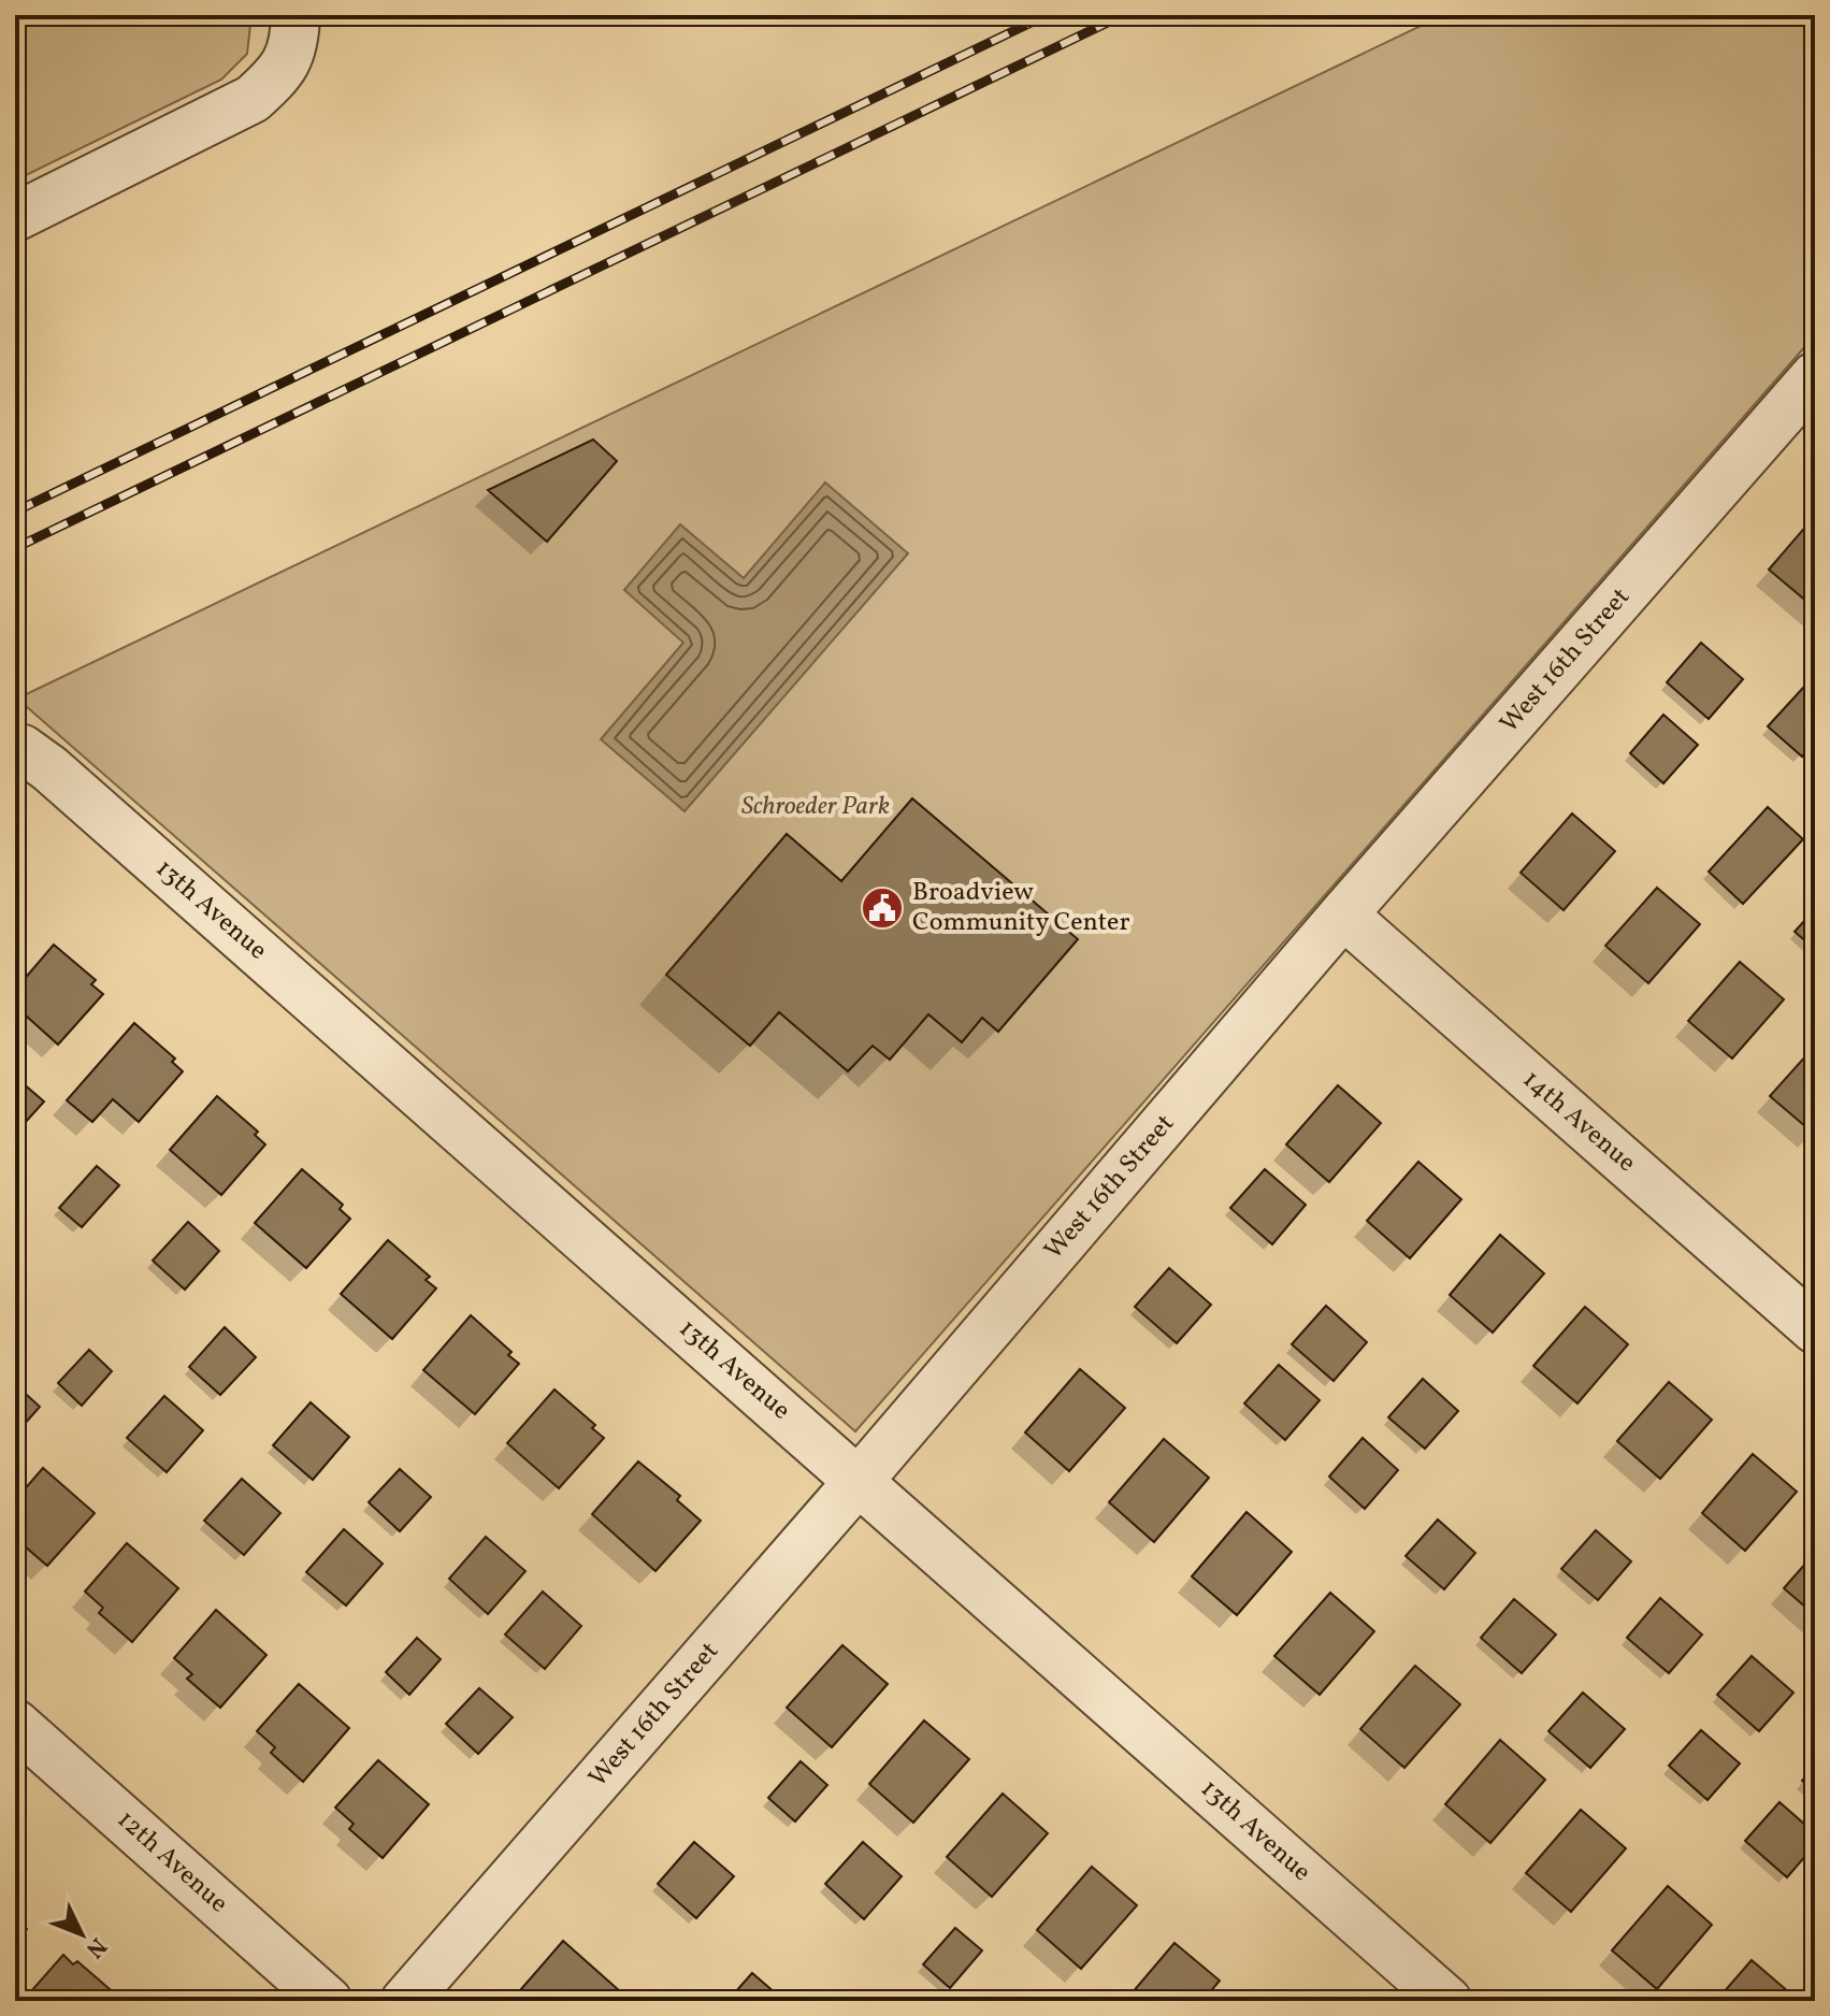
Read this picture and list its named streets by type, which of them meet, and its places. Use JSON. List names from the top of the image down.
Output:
{
  "streets": {
    "street": [
      "West 16th Street",
      "13th Avenue",
      "14th Avenue",
      "12th Avenue"
    ]
  },
  "crossings": [
    ["West 16th Street", "13th Avenue"],
    ["West 16th Street", "14th Avenue"]
  ],
  "parks": ["Schroeder Park"],
  "places": {
    "public building": ["Broadview Community Center"]
  },
  "north": "bottom right"
}
